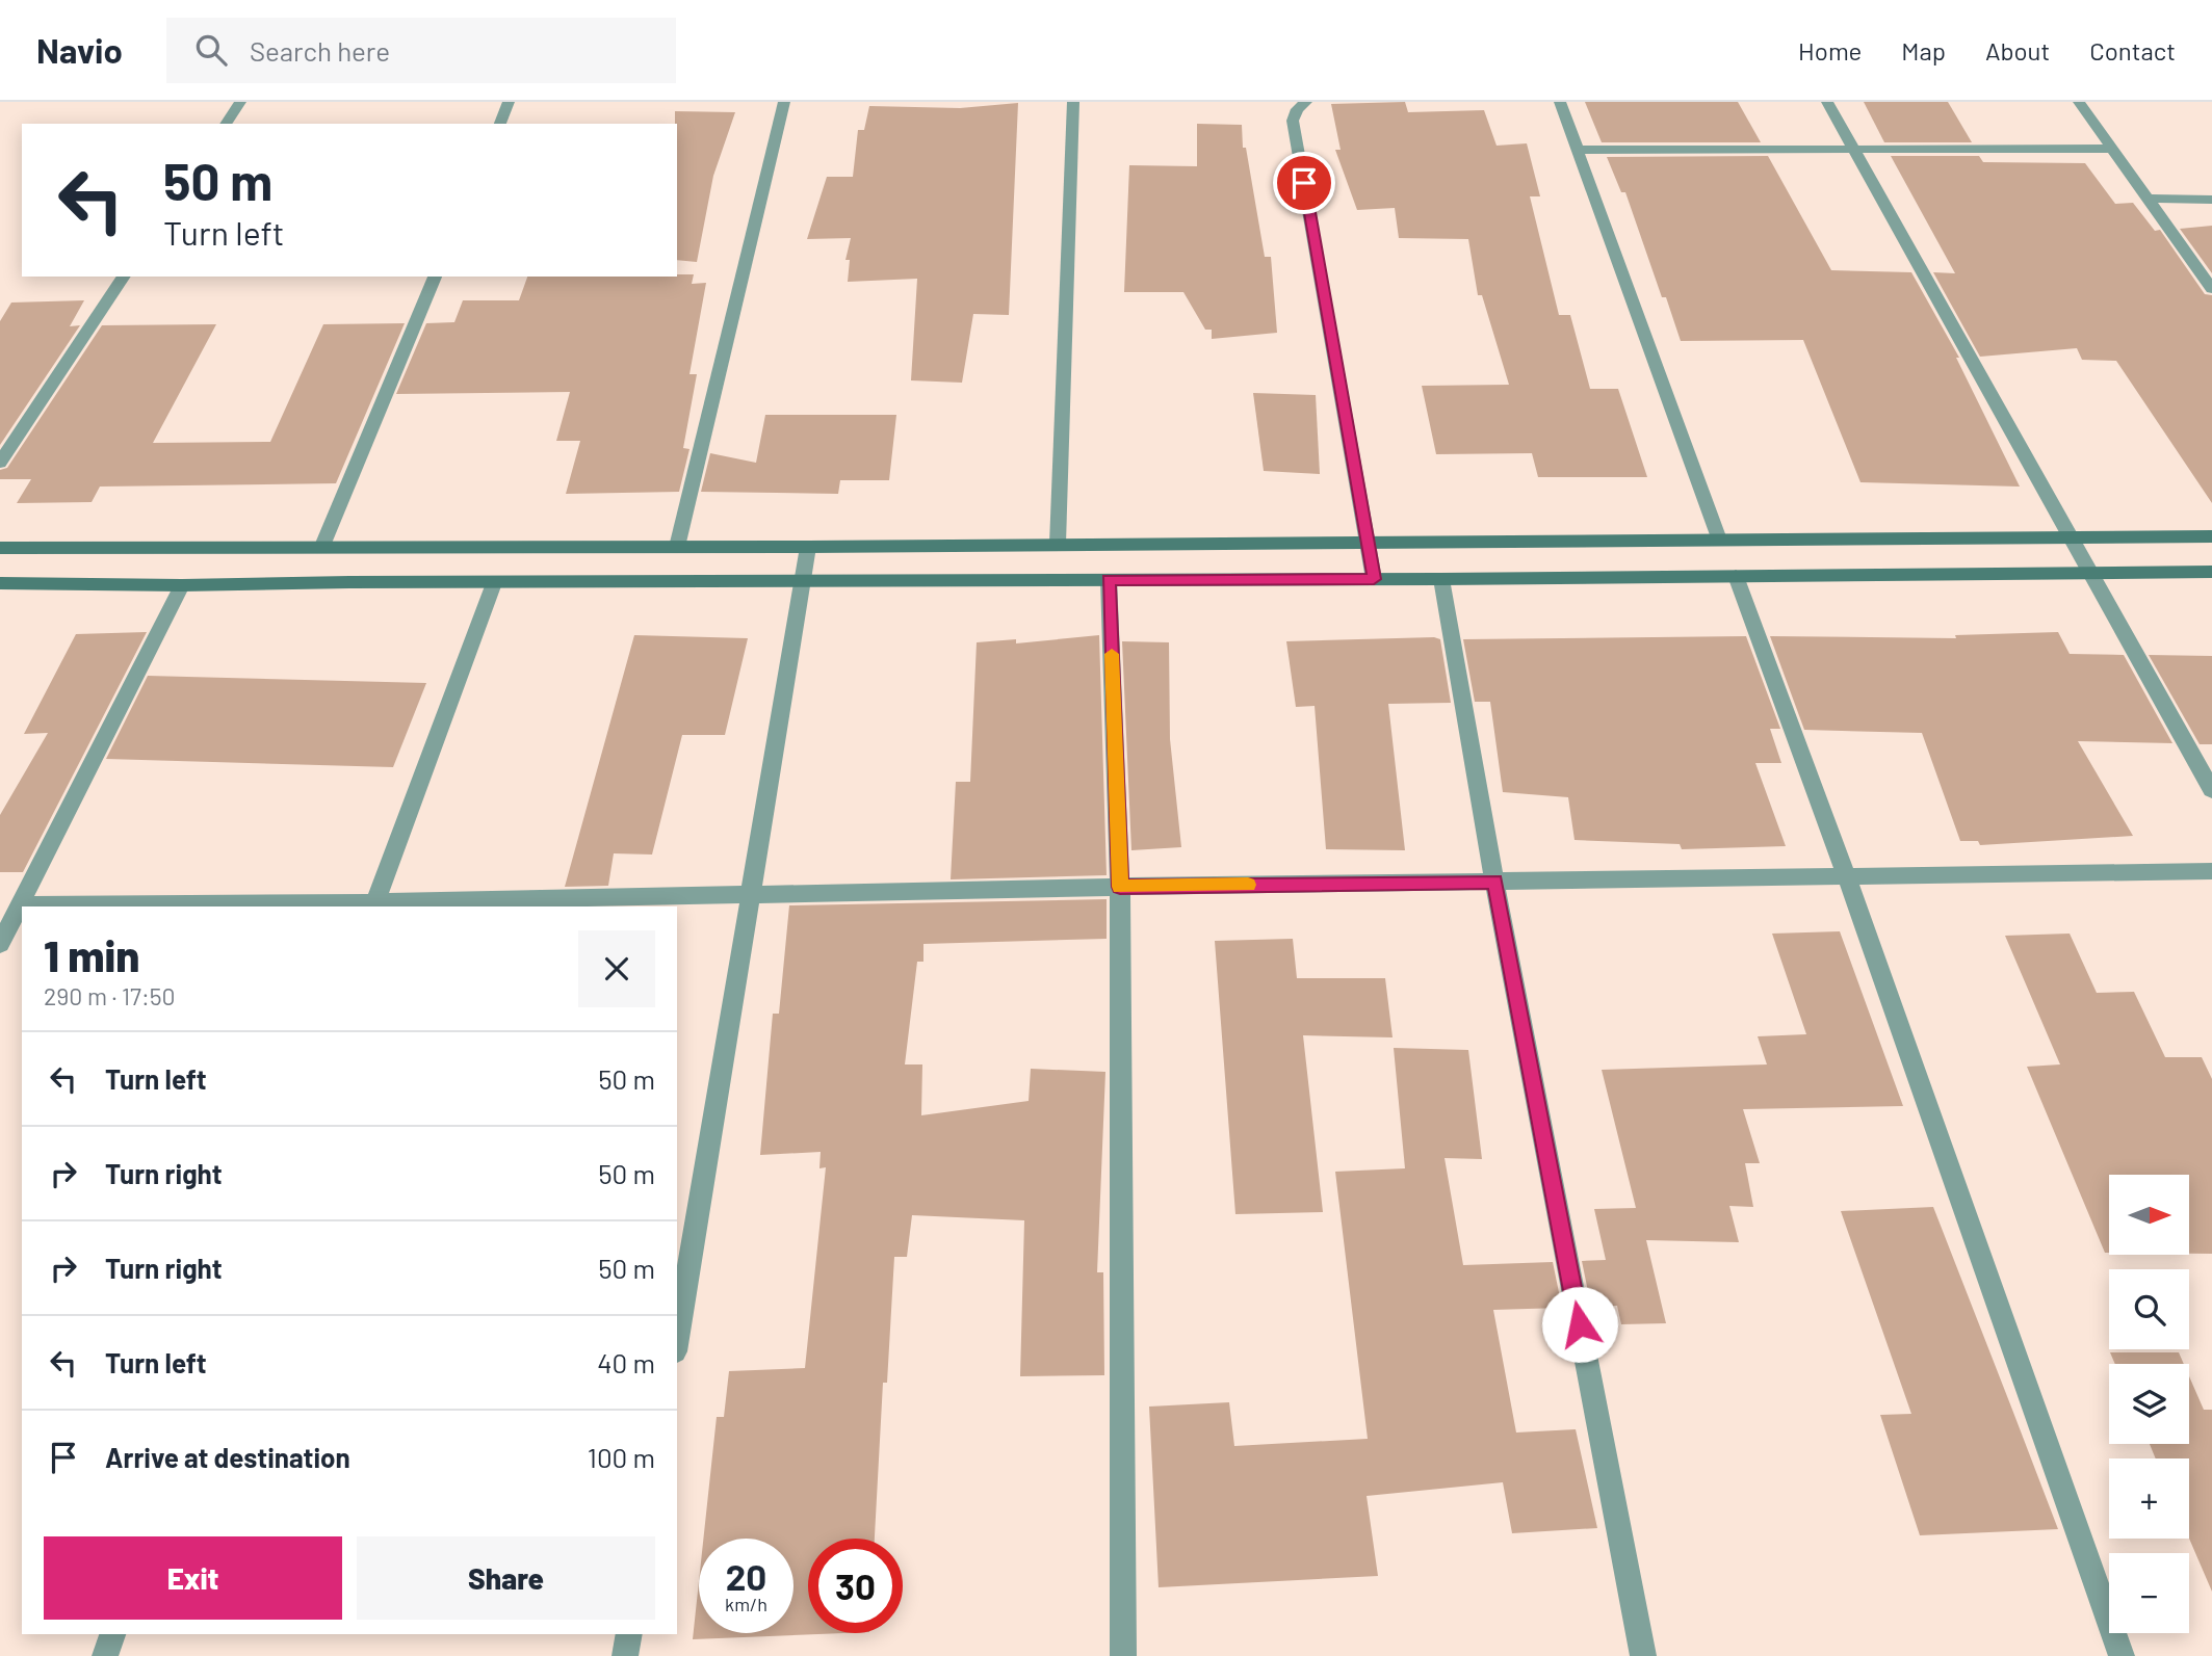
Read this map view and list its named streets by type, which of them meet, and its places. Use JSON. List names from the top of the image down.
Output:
{
  "north": "right",
  "page": {
    "header": "Navio",
    "search": "Search here",
    "nav": [
      "Home",
      "Map",
      "About",
      "Contact"
    ],
    "turn": ["50 m", "Turn left"],
    "heading": ["1 min", "290 m · 17:50"],
    "list": [
      {
        "name": "Turn left",
        "value": "50 m"
      },
      {
        "name": "Turn right",
        "value": "50 m"
      },
      {
        "name": "Turn right",
        "value": "50 m"
      },
      {
        "name": "Turn left",
        "value": "40 m"
      },
      {
        "name": "Arrive at destination",
        "value": "100 m"
      }
    ],
    "map_buttons": ["+", "−"],
    "buttons": ["Exit", "Share"],
    "speed": "20 km/h",
    "limit": "30"
  }
}
